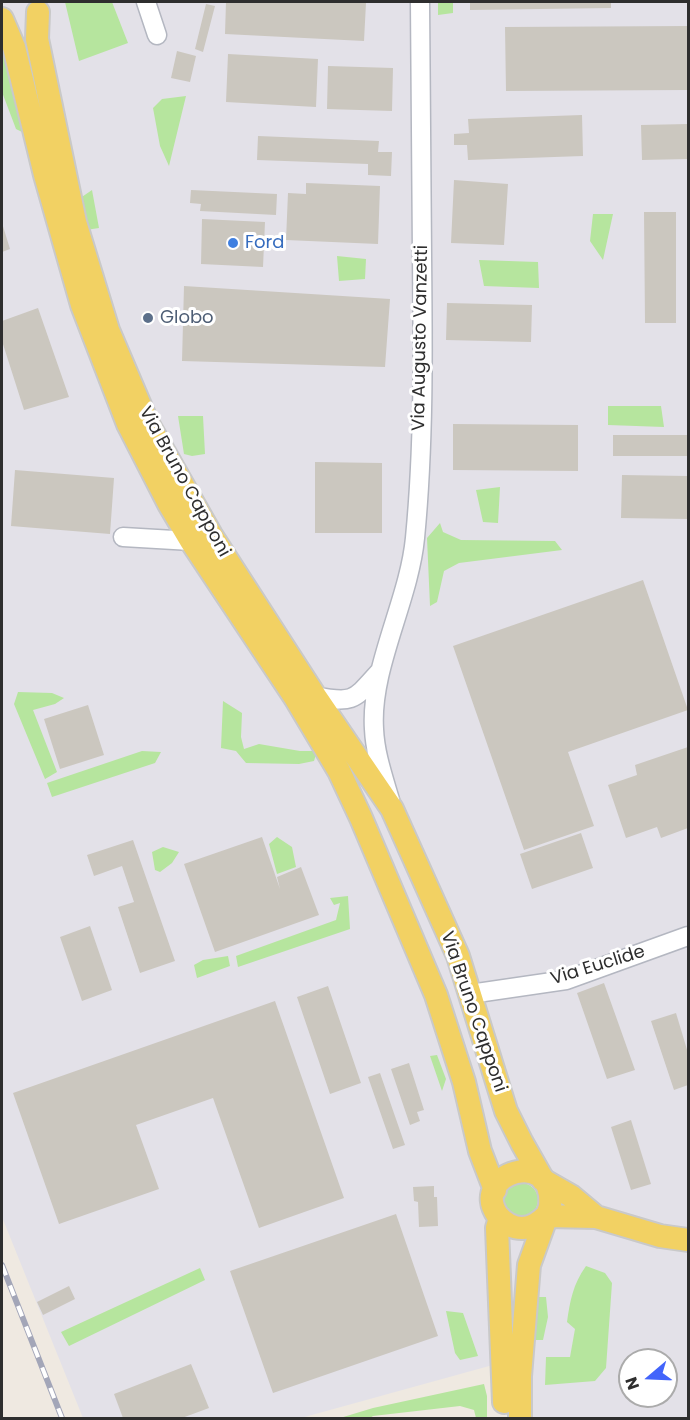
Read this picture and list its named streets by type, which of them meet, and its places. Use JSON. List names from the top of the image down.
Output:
{
  "streets": {
    "main road": ["Via Bruno Capponi"],
    "street": ["Via Augusto Vanzetti", "Via Euclide"]
  },
  "crossings": [
    ["Via Augusto Vanzetti", "Via Bruno Capponi"],
    ["Via Bruno Capponi", "Via Euclide"]
  ],
  "places": ["Ford", "Globo"],
  "north": "left"
}
